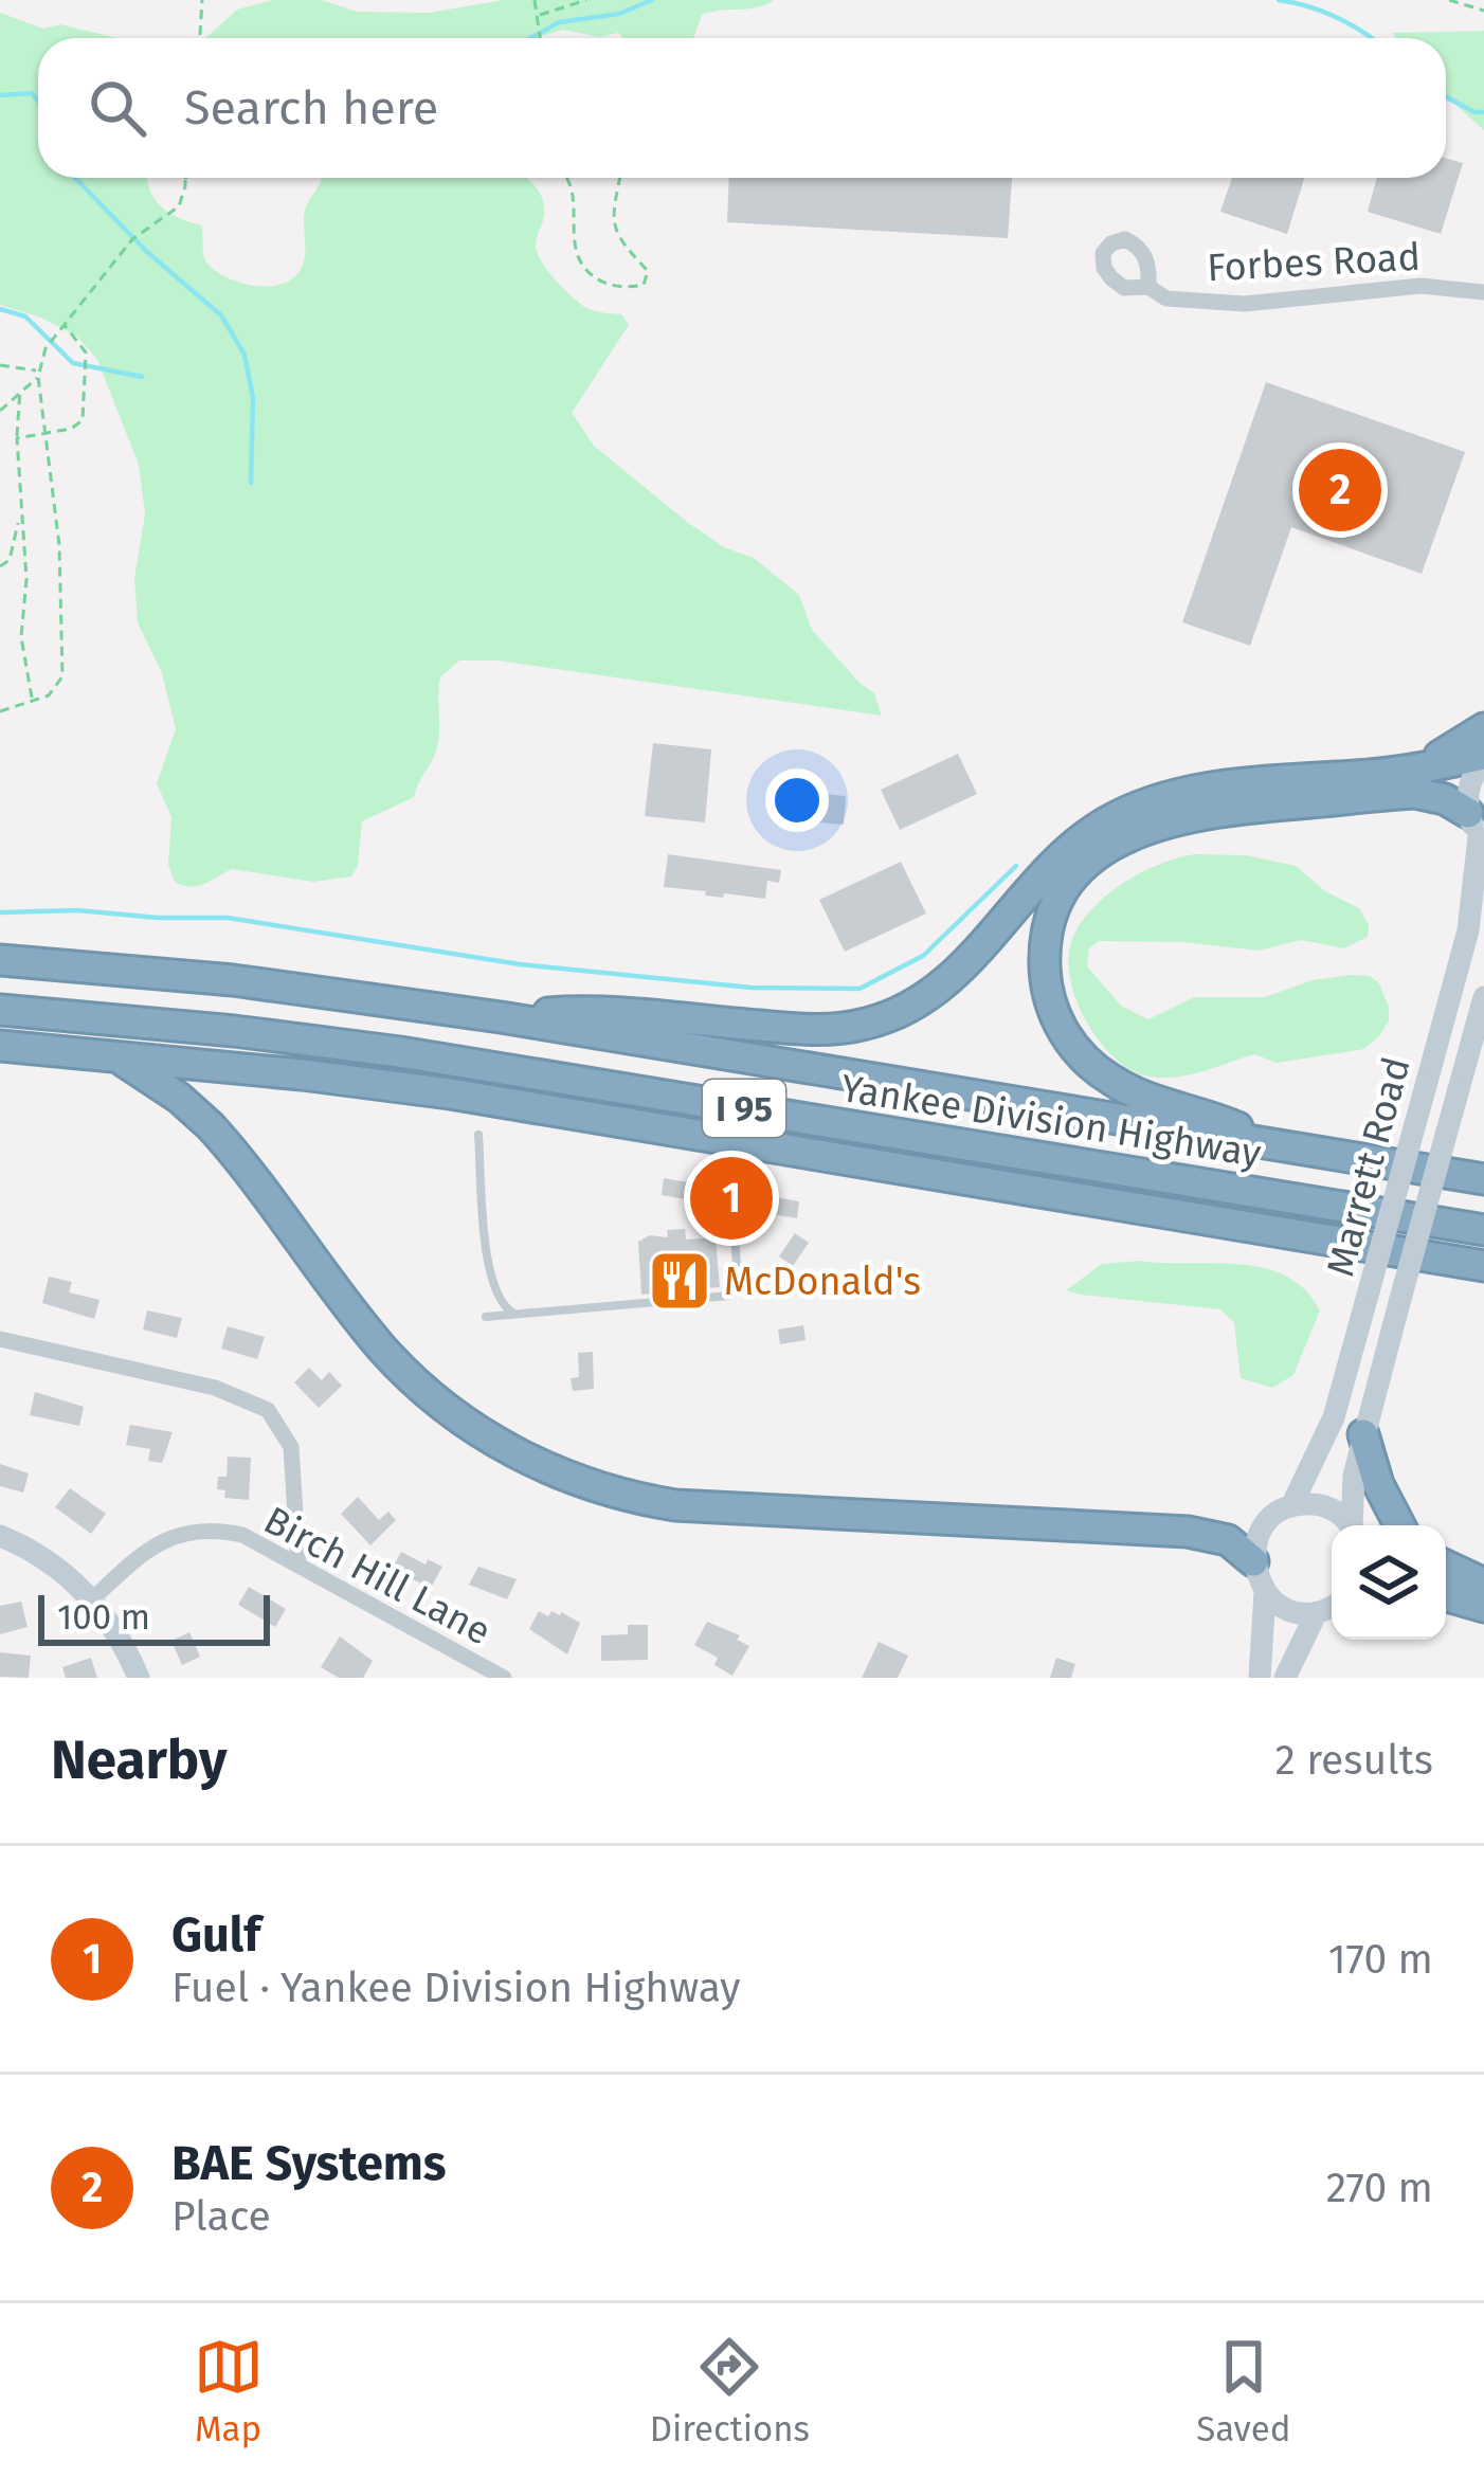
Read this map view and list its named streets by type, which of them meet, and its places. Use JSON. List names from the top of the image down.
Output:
{
  "streets": {
    "highway": ["I 95", "Yankee Division Highway"],
    "main road": ["Marrett Road"],
    "street": ["Forbes Road", "Birch Hill Lane"]
  },
  "places": {
    "restaurant": ["McDonald's"]
  },
  "scale_bar": "100 m",
  "page": {
    "search": "Search here",
    "pins": ["2", "1"],
    "scale": "100 m",
    "heading": ["Nearby", "2 results"],
    "list": [
      {
        "mark": "1",
        "name": "Gulf",
        "note": "Fuel · Yankee Division Highway",
        "value": "170 m"
      },
      {
        "mark": "2",
        "name": "BAE Systems",
        "note": "Place",
        "value": "270 m"
      }
    ],
    "nav": ["Map", "Directions", "Saved"]
  }
}
